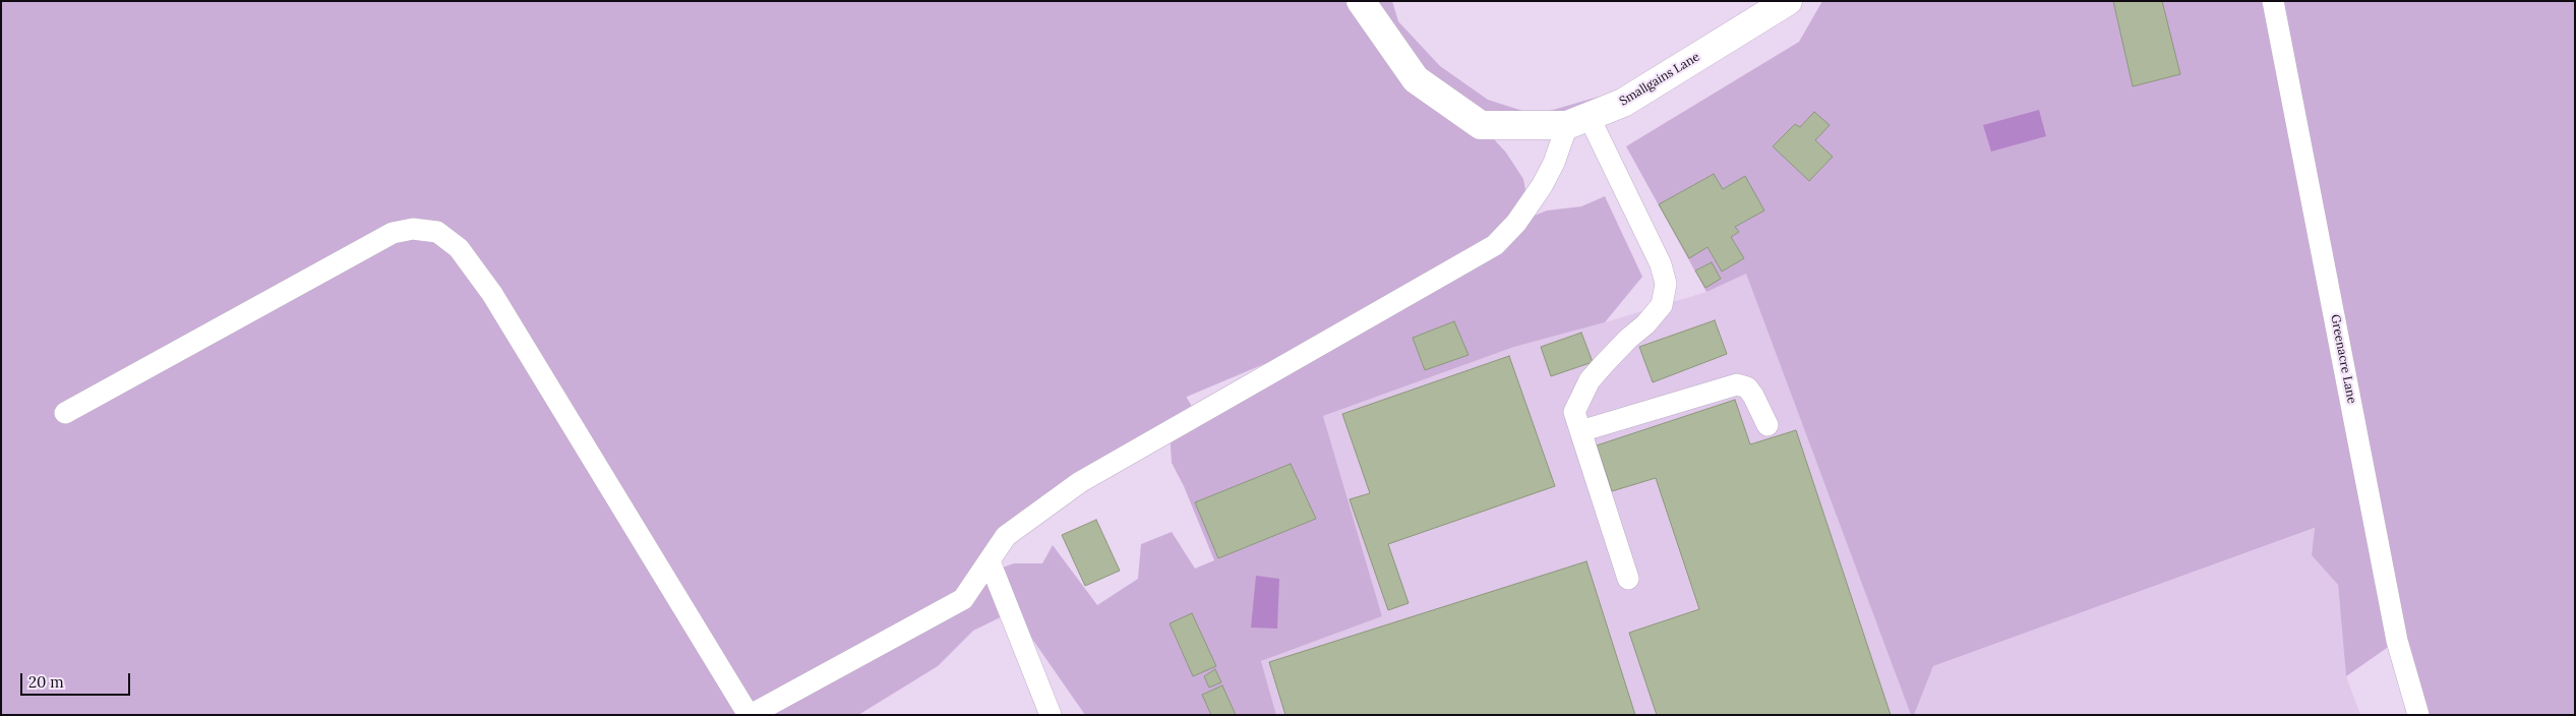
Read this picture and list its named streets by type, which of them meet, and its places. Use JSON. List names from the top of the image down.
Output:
{
  "streets": {
    "street": ["Smallgains Lane"],
    "lane": ["Greenacre Lane"]
  },
  "scale_bar": "20 m"
}
